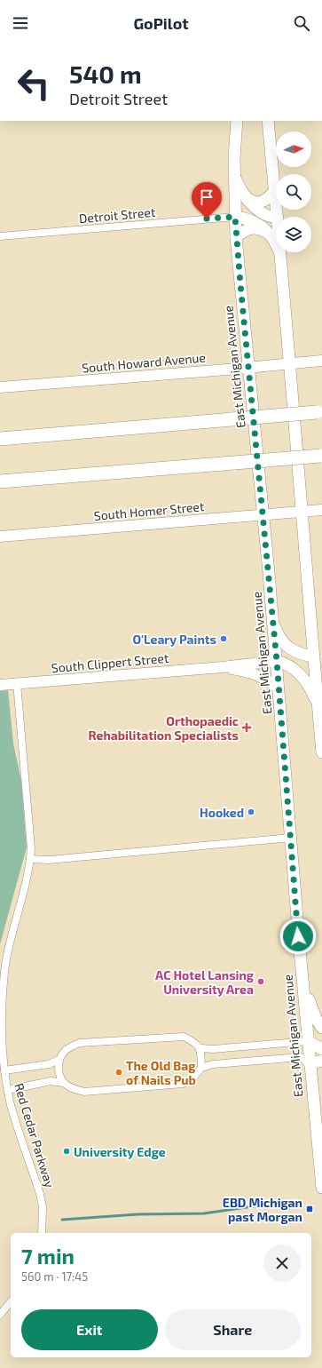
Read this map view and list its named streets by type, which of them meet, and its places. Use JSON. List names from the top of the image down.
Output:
{
  "streets": {
    "main road": ["East Michigan Avenue"],
    "street": [
      "Detroit Street",
      "South Howard Avenue",
      "South Homer Street",
      "South Clippert Street",
      "Red Cedar Parkway"
    ]
  },
  "crossings": [
    ["Detroit Street", "East Michigan Avenue"],
    ["South Howard Avenue", "East Michigan Avenue"],
    ["East Michigan Avenue", "South Homer Street"],
    ["East Michigan Avenue", "South Clippert Street"],
    ["South Clippert Street", "Red Cedar Parkway"]
  ],
  "places": {
    "other": [
      "O'Leary Paints",
      "Hooked",
      "AC Hotel Lansing University Area",
      "The Old Bag of Nails Pub",
      "University Edge"
    ],
    "health": ["Orthopaedic Rehabilitation Specialists"],
    "transit": ["EBD Michigan past Morgan"]
  },
  "north": "right",
  "page": {
    "header": "GoPilot",
    "turn": ["540 m", "Detroit Street"],
    "heading": ["7 min", "560 m · 17:45"],
    "buttons": ["Exit", "Share"]
  }
}
